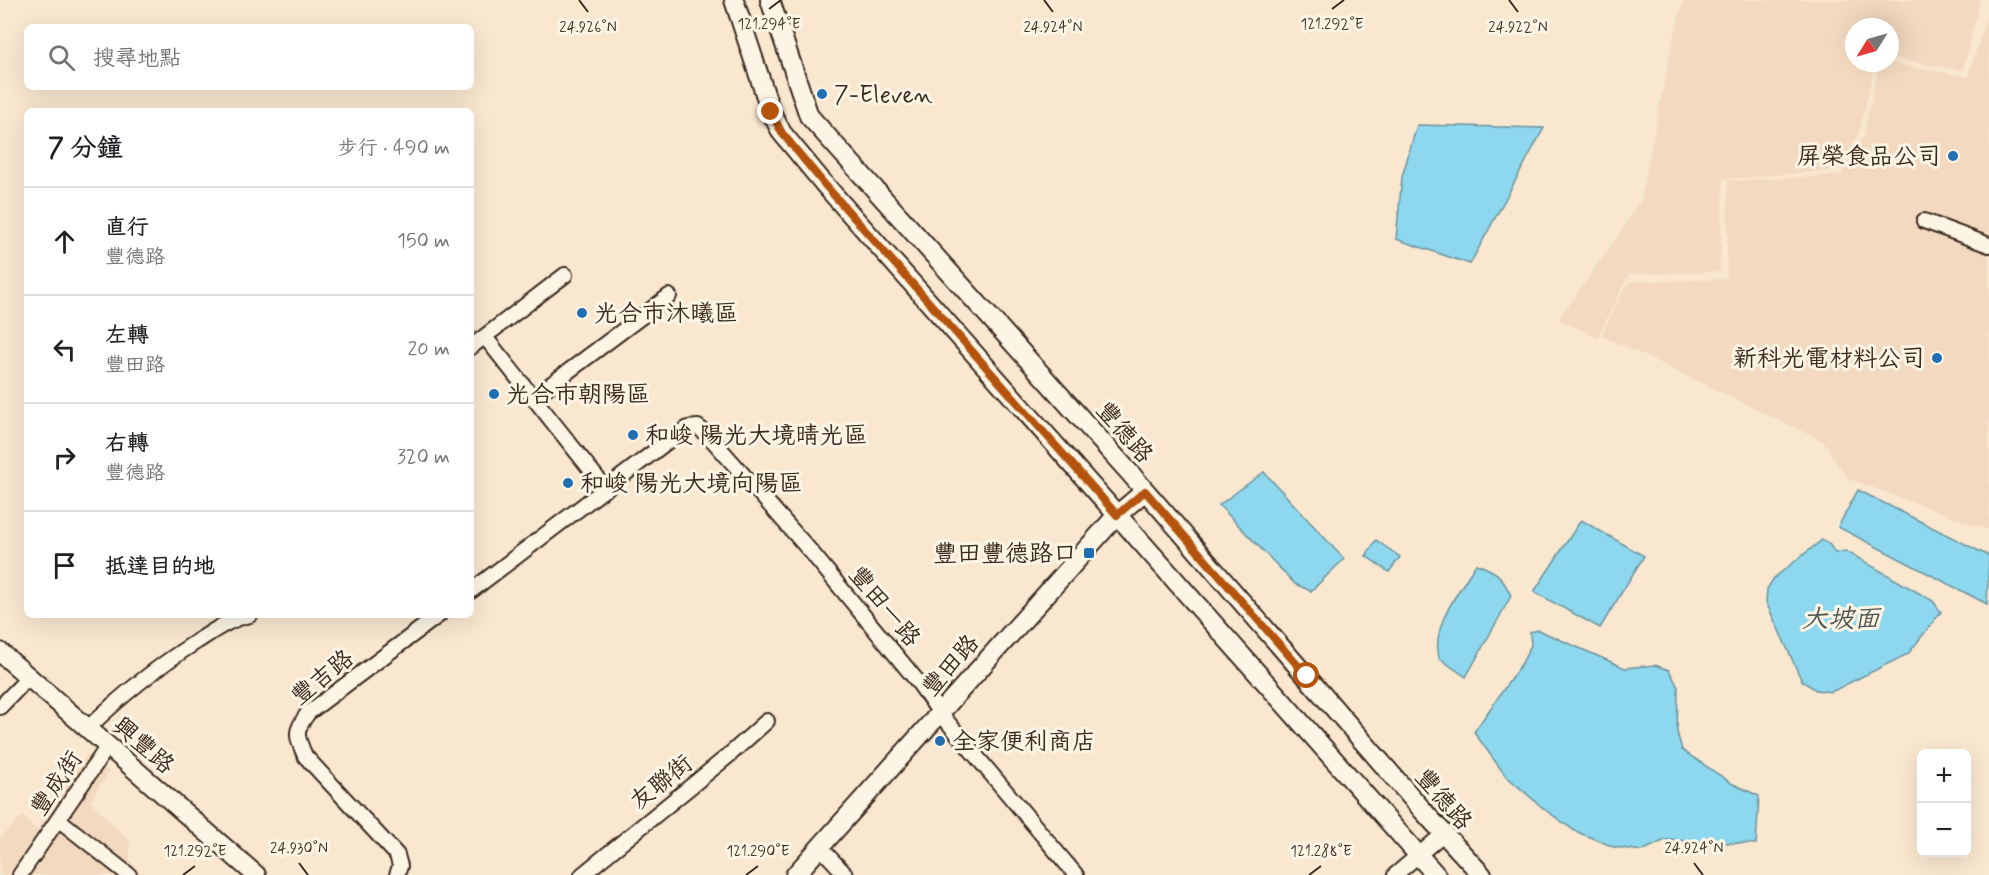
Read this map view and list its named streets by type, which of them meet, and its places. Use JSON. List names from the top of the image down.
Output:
{
  "streets": {
    "main road": ["豐德路", "豐田路", "興豐路"],
    "street": [
      "豐田一路",
      "豐吉路",
      "友聯街",
      "豐成街"
    ]
  },
  "crossings": [
    ["豐德路", "豐田路"],
    ["豐田一路", "豐田路"],
    ["興豐路", "豐成街"]
  ],
  "water": ["大坡面"],
  "places": {
    "other": [
      "7-Eleven",
      "屏榮食品公司",
      "光合市沐曦區",
      "新科光電材料公司",
      "光合市朝陽區",
      "和峻 陽光大境晴光區",
      "和峻 陽光大境向陽區",
      "全家便利商店"
    ],
    "transit": ["豐田豐德路口"]
  },
  "north": "bottom left",
  "page": {
    "search": "搜尋地點",
    "heading": ["7 分鐘", "步行 · 490 m"],
    "list": [
      ["直行", "豐德路", "150 m"],
      ["左轉", "豐田路", "20 m"],
      ["右轉", "豐德路", "320 m"],
      "抵達目的地"
    ],
    "map_buttons": ["+", "−"]
  },
  "coordinates": [
    "121.292°E",
    "121.294°E",
    "24.926°N",
    "24.924°N",
    "24.922°N",
    "24.930°N",
    "121.290°E",
    "121.288°E"
  ]
}
